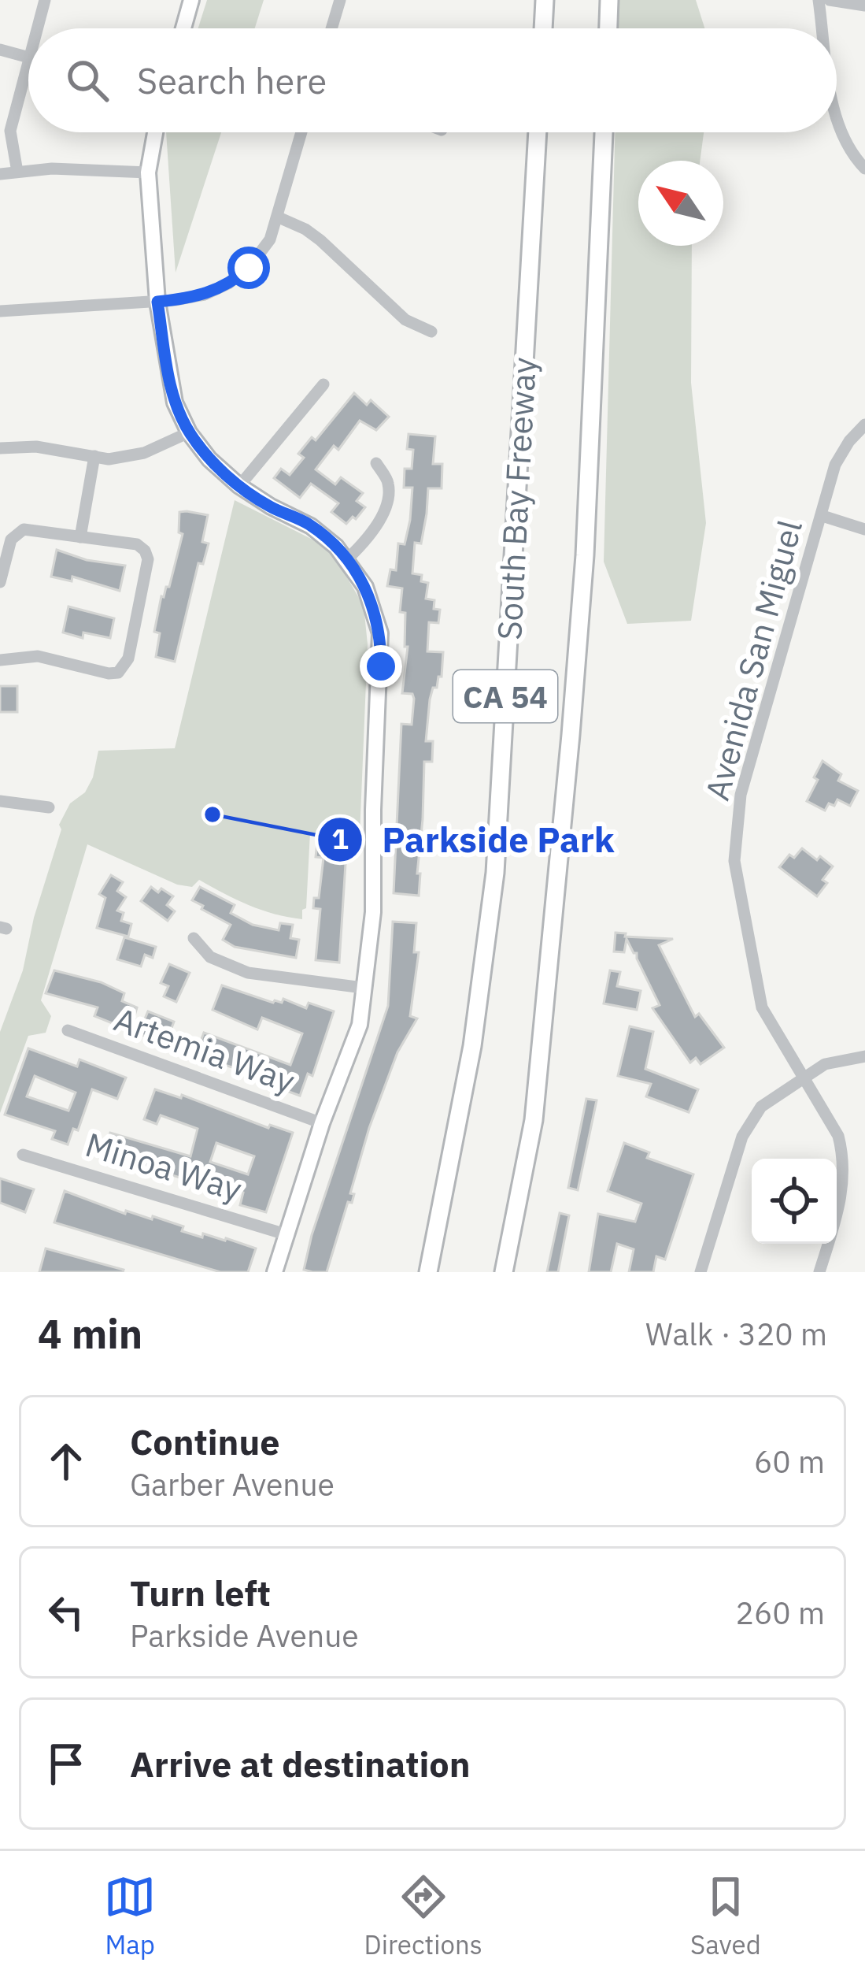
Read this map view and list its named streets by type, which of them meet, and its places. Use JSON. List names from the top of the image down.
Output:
{
  "streets": {
    "highway": ["South Bay Freeway", "CA 54"],
    "street": ["Avenida San Miguel", "Artemia Way", "Minoa Way"]
  },
  "places": ["Parkside Park"],
  "north": "top left",
  "page": {
    "search": "Search here",
    "heading": ["4 min", "Walk · 320 m"],
    "list": [
      ["Continue", "Garber Avenue", "60 m"],
      ["Turn left", "Parkside Avenue", "260 m"],
      "Arrive at destination"
    ],
    "nav": ["Map", "Directions", "Saved"]
  }
}
